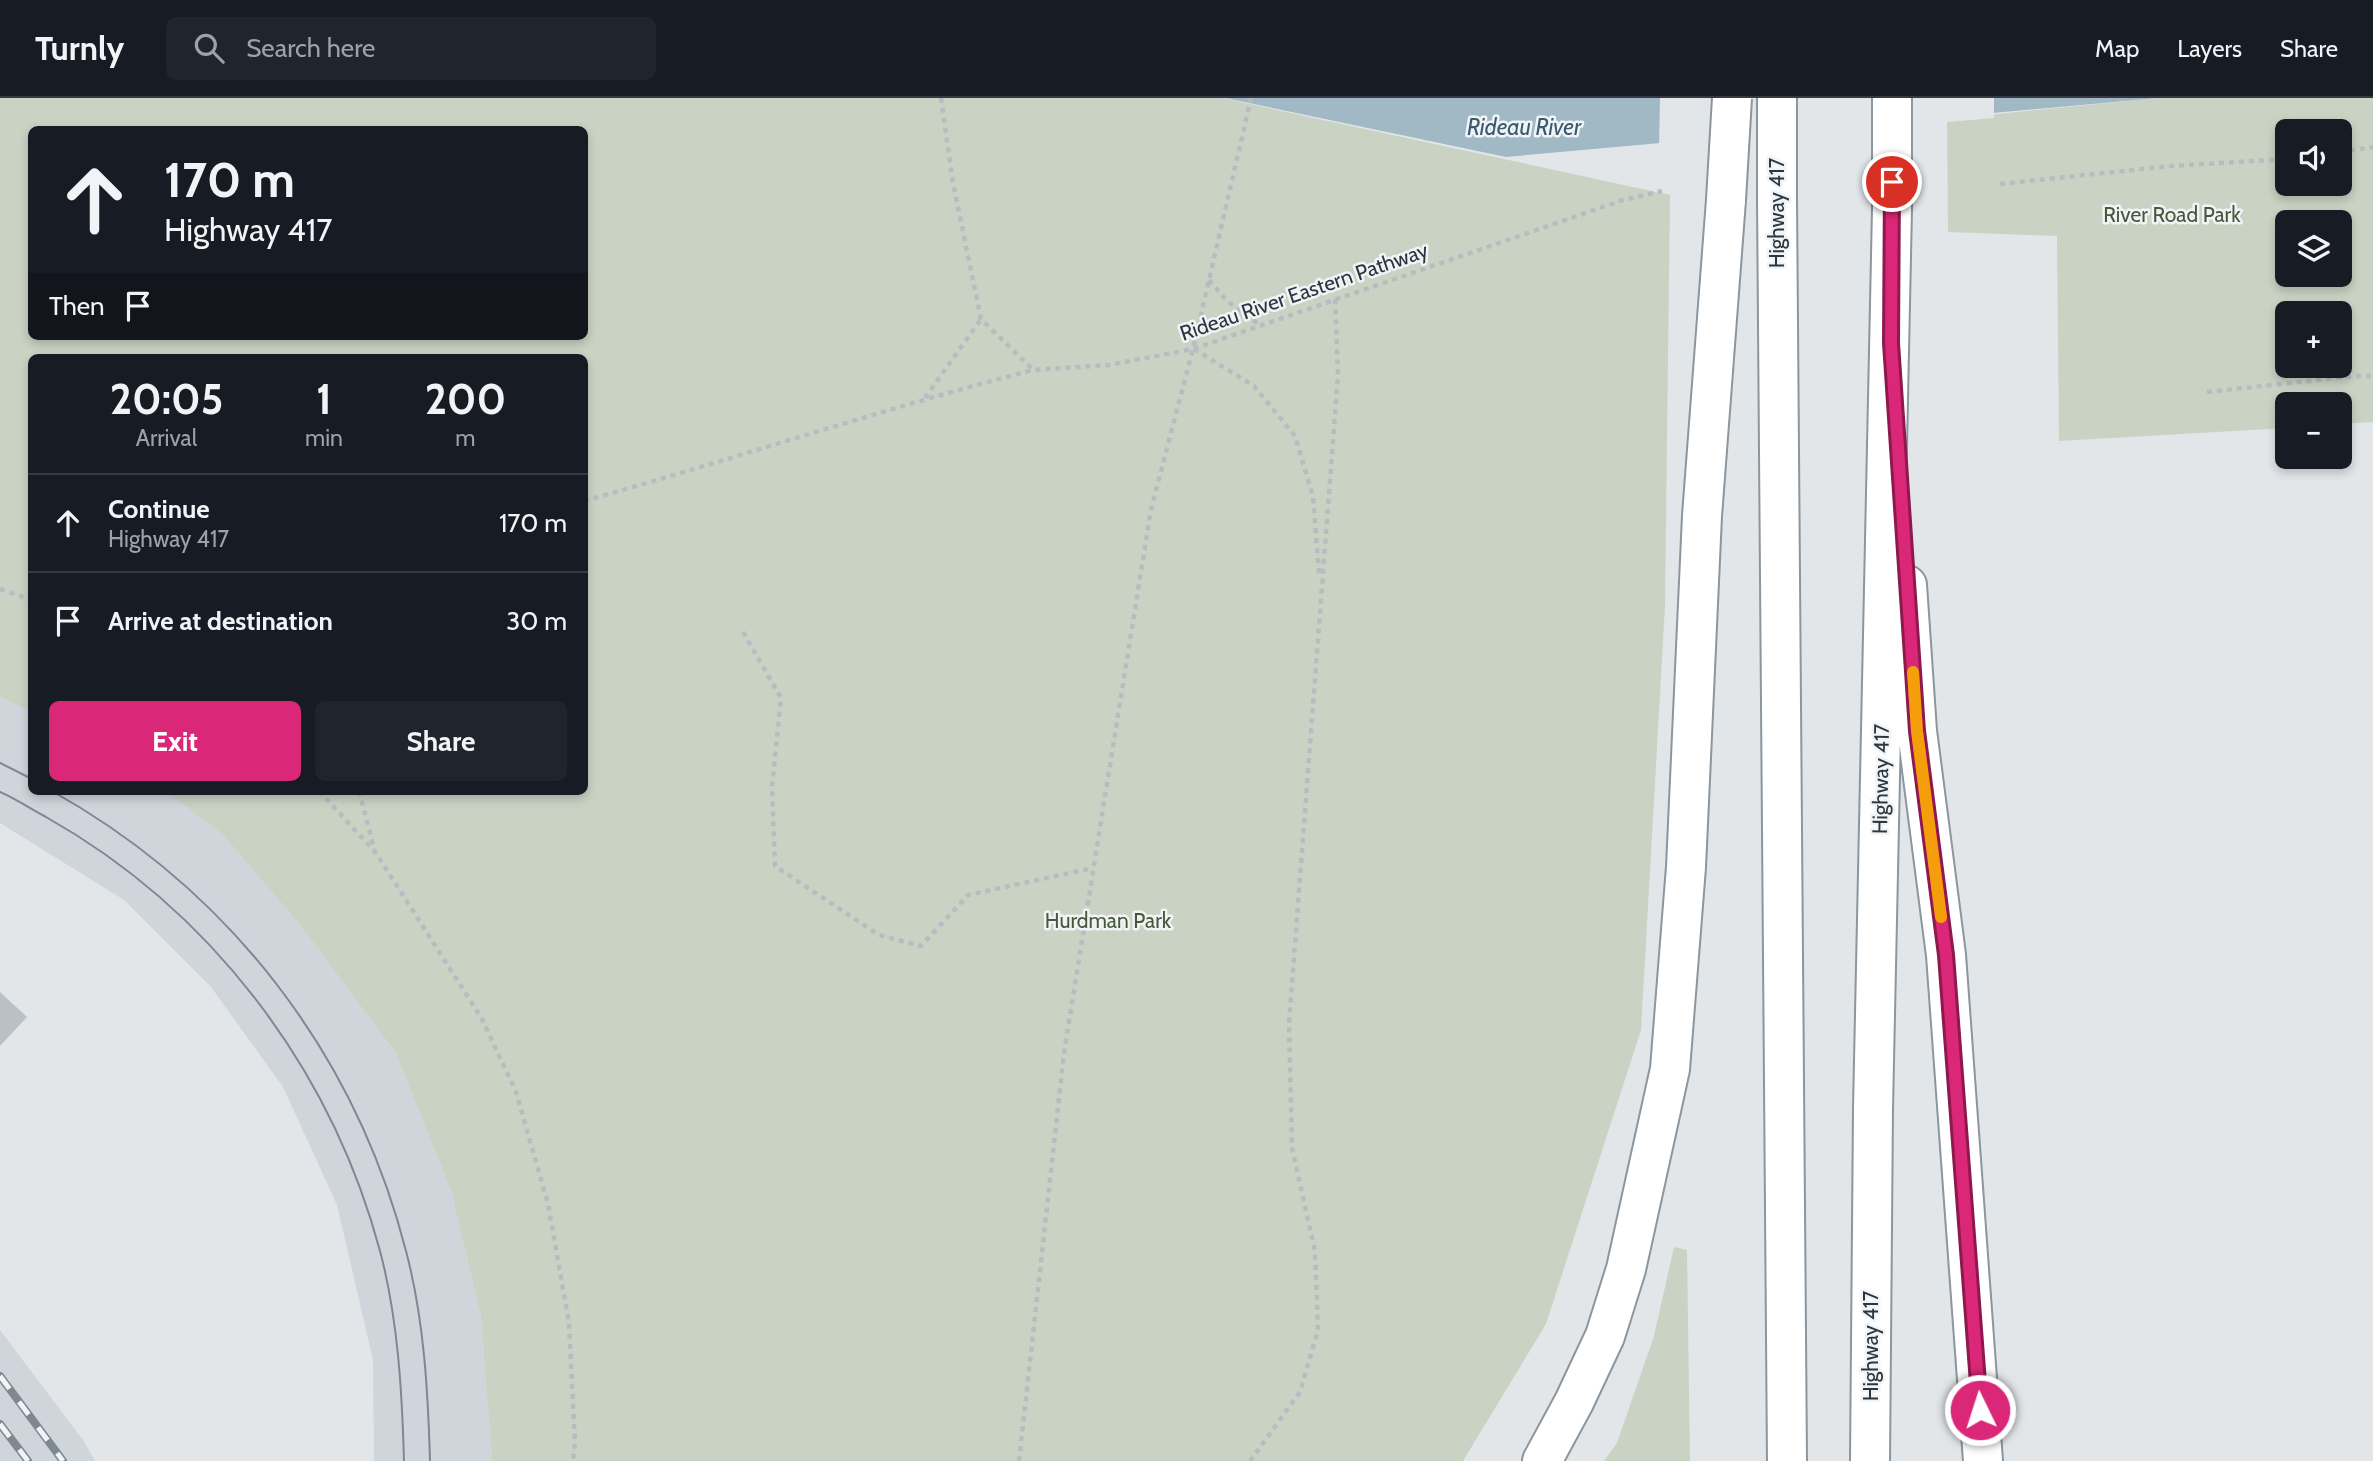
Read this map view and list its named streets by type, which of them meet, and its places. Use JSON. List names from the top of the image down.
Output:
{
  "streets": {
    "highway": ["Highway 417"],
    "path": ["Rideau River Eastern Pathway"]
  },
  "water": ["Rideau River"],
  "parks": ["River Road Park", "Hurdman Park"],
  "page": {
    "header": "Turnly",
    "search": "Search here",
    "nav": ["Map", "Layers", "Share"],
    "map_buttons": ["+", "−"],
    "turn": ["170 m", "Highway 417"],
    "then": "Then",
    "eta": [
      "20:05",
      "Arrival",
      "1",
      "min",
      "200",
      "m"
    ],
    "list": [
      {
        "name": "Continue",
        "note": "Highway 417",
        "value": "170 m"
      },
      {
        "name": "Arrive at destination",
        "value": "30 m"
      }
    ],
    "buttons": ["Exit", "Share"]
  }
}
